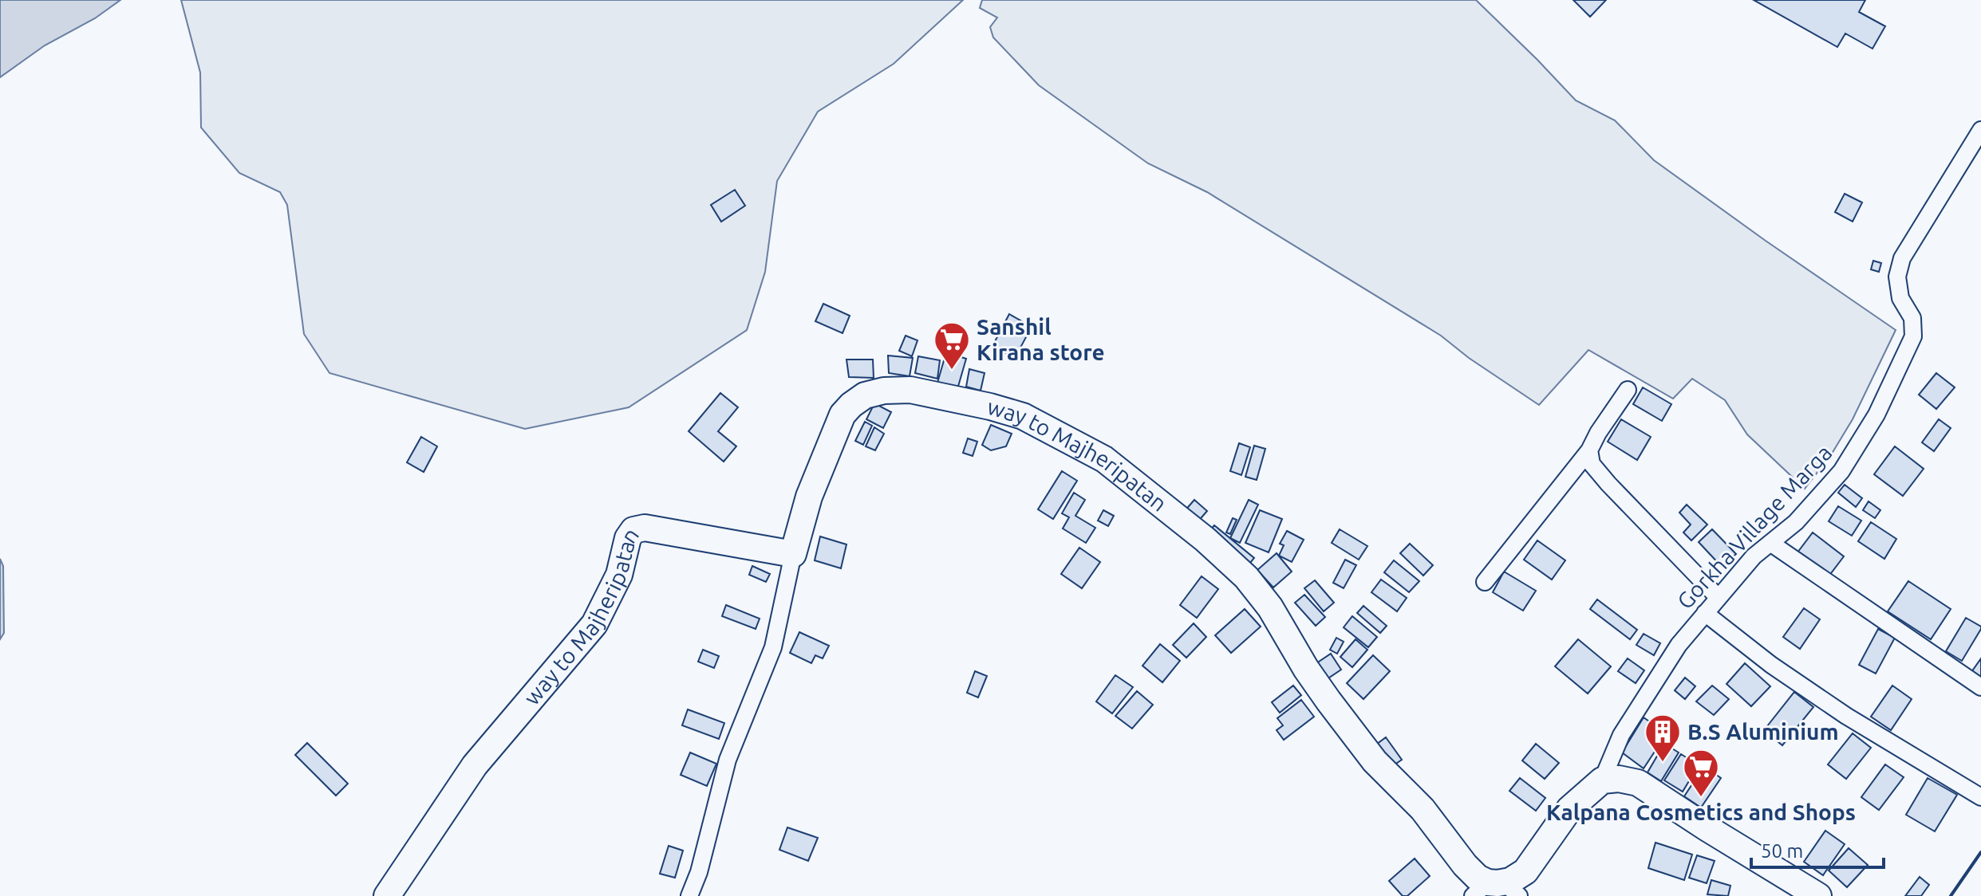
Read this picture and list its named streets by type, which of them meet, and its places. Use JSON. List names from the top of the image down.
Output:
{
  "streets": {
    "main road": ["way to Majheripatan"],
    "street": ["Gorkha Village Marga"]
  },
  "crossings": [
    ["way to Majheripatan", "Gorkha Village Marga"]
  ],
  "places": {
    "supermarket": ["Sanshil Kirana store", "Kalpana Cosmetics and Shops"],
    "building": ["B.S Aluminium"]
  },
  "scale_bar": "50 m"
}
